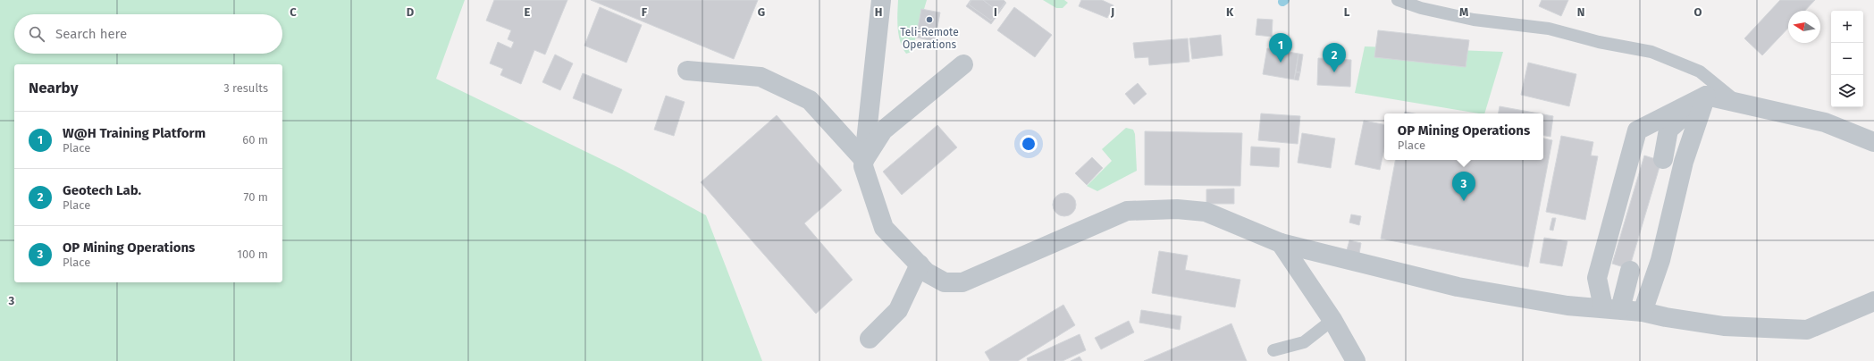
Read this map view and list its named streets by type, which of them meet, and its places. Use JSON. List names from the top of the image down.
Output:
{
  "places": ["Teli-Remote Operations"],
  "north": "left",
  "page": {
    "map_buttons": ["+", "−"],
    "search": "Search here",
    "pins": ["1", "2", "3"],
    "heading": ["Nearby", "3 results"],
    "list": [
      {
        "mark": "1",
        "name": "W@H Training Platform",
        "note": "Place",
        "value": "60 m"
      },
      {
        "mark": "2",
        "name": "Geotech Lab.",
        "note": "Place",
        "value": "70 m"
      },
      {
        "mark": "3",
        "name": "OP Mining Operations",
        "note": "Place",
        "value": "100 m"
      }
    ],
    "popup": ["OP Mining Operations", "Place"]
  },
  "grid": {
    "columns": [
      "C",
      "D",
      "E",
      "F",
      "G",
      "H",
      "I",
      "J",
      "K",
      "L",
      "M",
      "N",
      "O"
    ],
    "rows": ["3"]
  }
}
